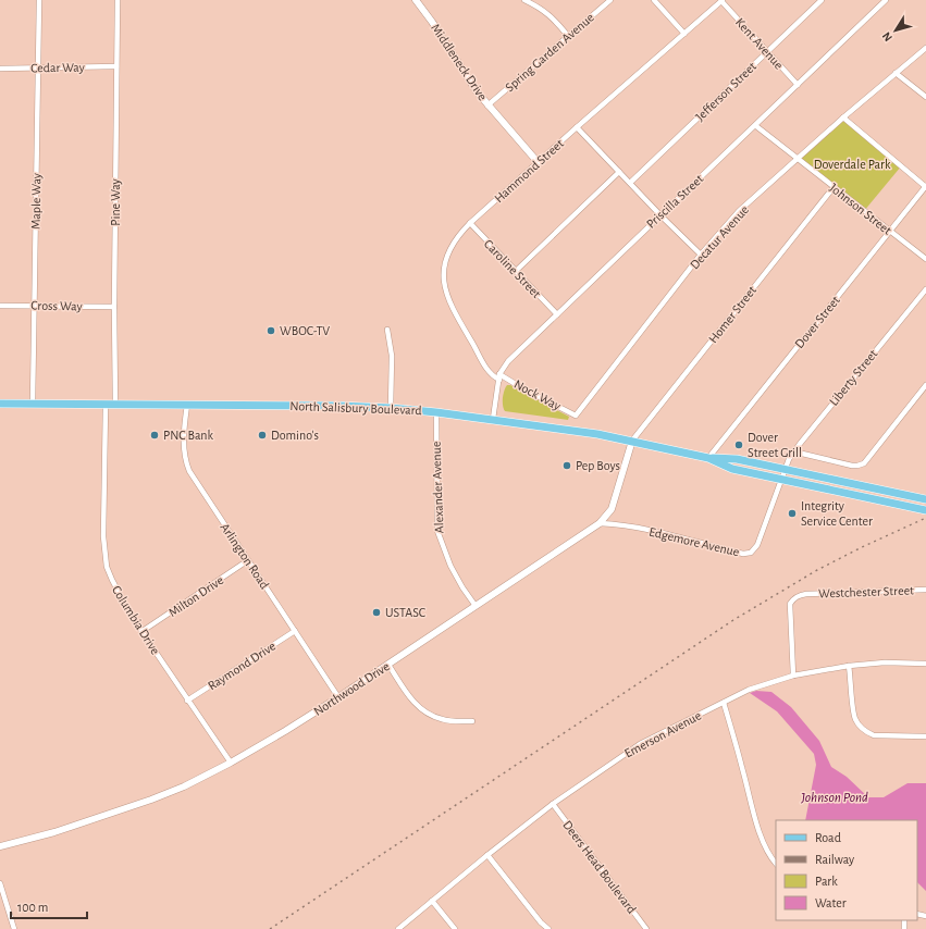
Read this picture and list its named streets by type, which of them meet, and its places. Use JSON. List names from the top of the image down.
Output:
{
  "streets": {
    "main road": ["North Salisbury Boulevard"],
    "street": [
      "Kent Avenue",
      "Spring Garden Avenue",
      "Middleneck Drive",
      "Cedar Way",
      "Jefferson Street",
      "Hammond Street",
      "Maple Way",
      "Priscilla Street",
      "Pine Way",
      "Johnson Street",
      "Decatur Avenue",
      "Caroline Street",
      "Cross Way",
      "Homer Street",
      "Dover Street",
      "Liberty Street",
      "Nock Way",
      "Alexander Avenue",
      "Edgemore Avenue",
      "Arlington Road",
      "Westchester Street",
      "Milton Drive",
      "Columbia Drive",
      "Raymond Drive",
      "Northwood Drive",
      "Emerson Avenue",
      "Deers Head Boulevard"
    ]
  },
  "crossings": [
    ["Kent Avenue", "Jefferson Street"],
    ["Kent Avenue", "Hammond Street"],
    ["Kent Avenue", "Priscilla Street"],
    ["Spring Garden Avenue", "Middleneck Drive"],
    ["Middleneck Drive", "Hammond Street"],
    ["Cedar Way", "Maple Way"],
    ["Cedar Way", "Pine Way"],
    ["Hammond Street", "Priscilla Street"],
    ["Hammond Street", "Caroline Street"],
    ["Hammond Street", "Nock Way"],
    ["Maple Way", "Cross Way"],
    ["Maple Way", "North Salisbury Boulevard"],
    ["Priscilla Street", "Johnson Street"],
    ["Priscilla Street", "Caroline Street"],
    ["Priscilla Street", "Nock Way"],
    ["Priscilla Street", "North Salisbury Boulevard"],
    ["Pine Way", "Cross Way"],
    ["Pine Way", "North Salisbury Boulevard"],
    ["Johnson Street", "Decatur Avenue"],
    ["Johnson Street", "Homer Street"],
    ["Johnson Street", "Dover Street"],
    ["Decatur Avenue", "Nock Way"],
    ["Homer Street", "North Salisbury Boulevard"],
    ["Homer Street", "Northwood Drive"],
    ["Dover Street", "North Salisbury Boulevard"],
    ["Liberty Street", "North Salisbury Boulevard"],
    ["Liberty Street", "Edgemore Avenue"],
    ["North Salisbury Boulevard", "Alexander Avenue"],
    ["North Salisbury Boulevard", "Edgemore Avenue"],
    ["North Salisbury Boulevard", "Arlington Road"],
    ["North Salisbury Boulevard", "Columbia Drive"],
    ["North Salisbury Boulevard", "Northwood Drive"],
    ["Alexander Avenue", "Northwood Drive"],
    ["Edgemore Avenue", "Northwood Drive"],
    ["Arlington Road", "Milton Drive"],
    ["Arlington Road", "Raymond Drive"],
    ["Arlington Road", "Northwood Drive"],
    ["Westchester Street", "Emerson Avenue"],
    ["Milton Drive", "Columbia Drive"],
    ["Columbia Drive", "Raymond Drive"],
    ["Columbia Drive", "Northwood Drive"],
    ["Emerson Avenue", "Deers Head Boulevard"]
  ],
  "water": ["Johnson Pond"],
  "parks": ["Doverdale Park"],
  "places": [
    "WBOC-TV",
    "PNC Bank",
    "Domino's",
    "Dover Street Grill",
    "Pep Boys",
    "Integrity Service Center",
    "USTASC"
  ],
  "legend": [
    "Road",
    "Railway",
    "Park",
    "Water"
  ],
  "scale_bar": "100 m",
  "north": "bottom left"
}
